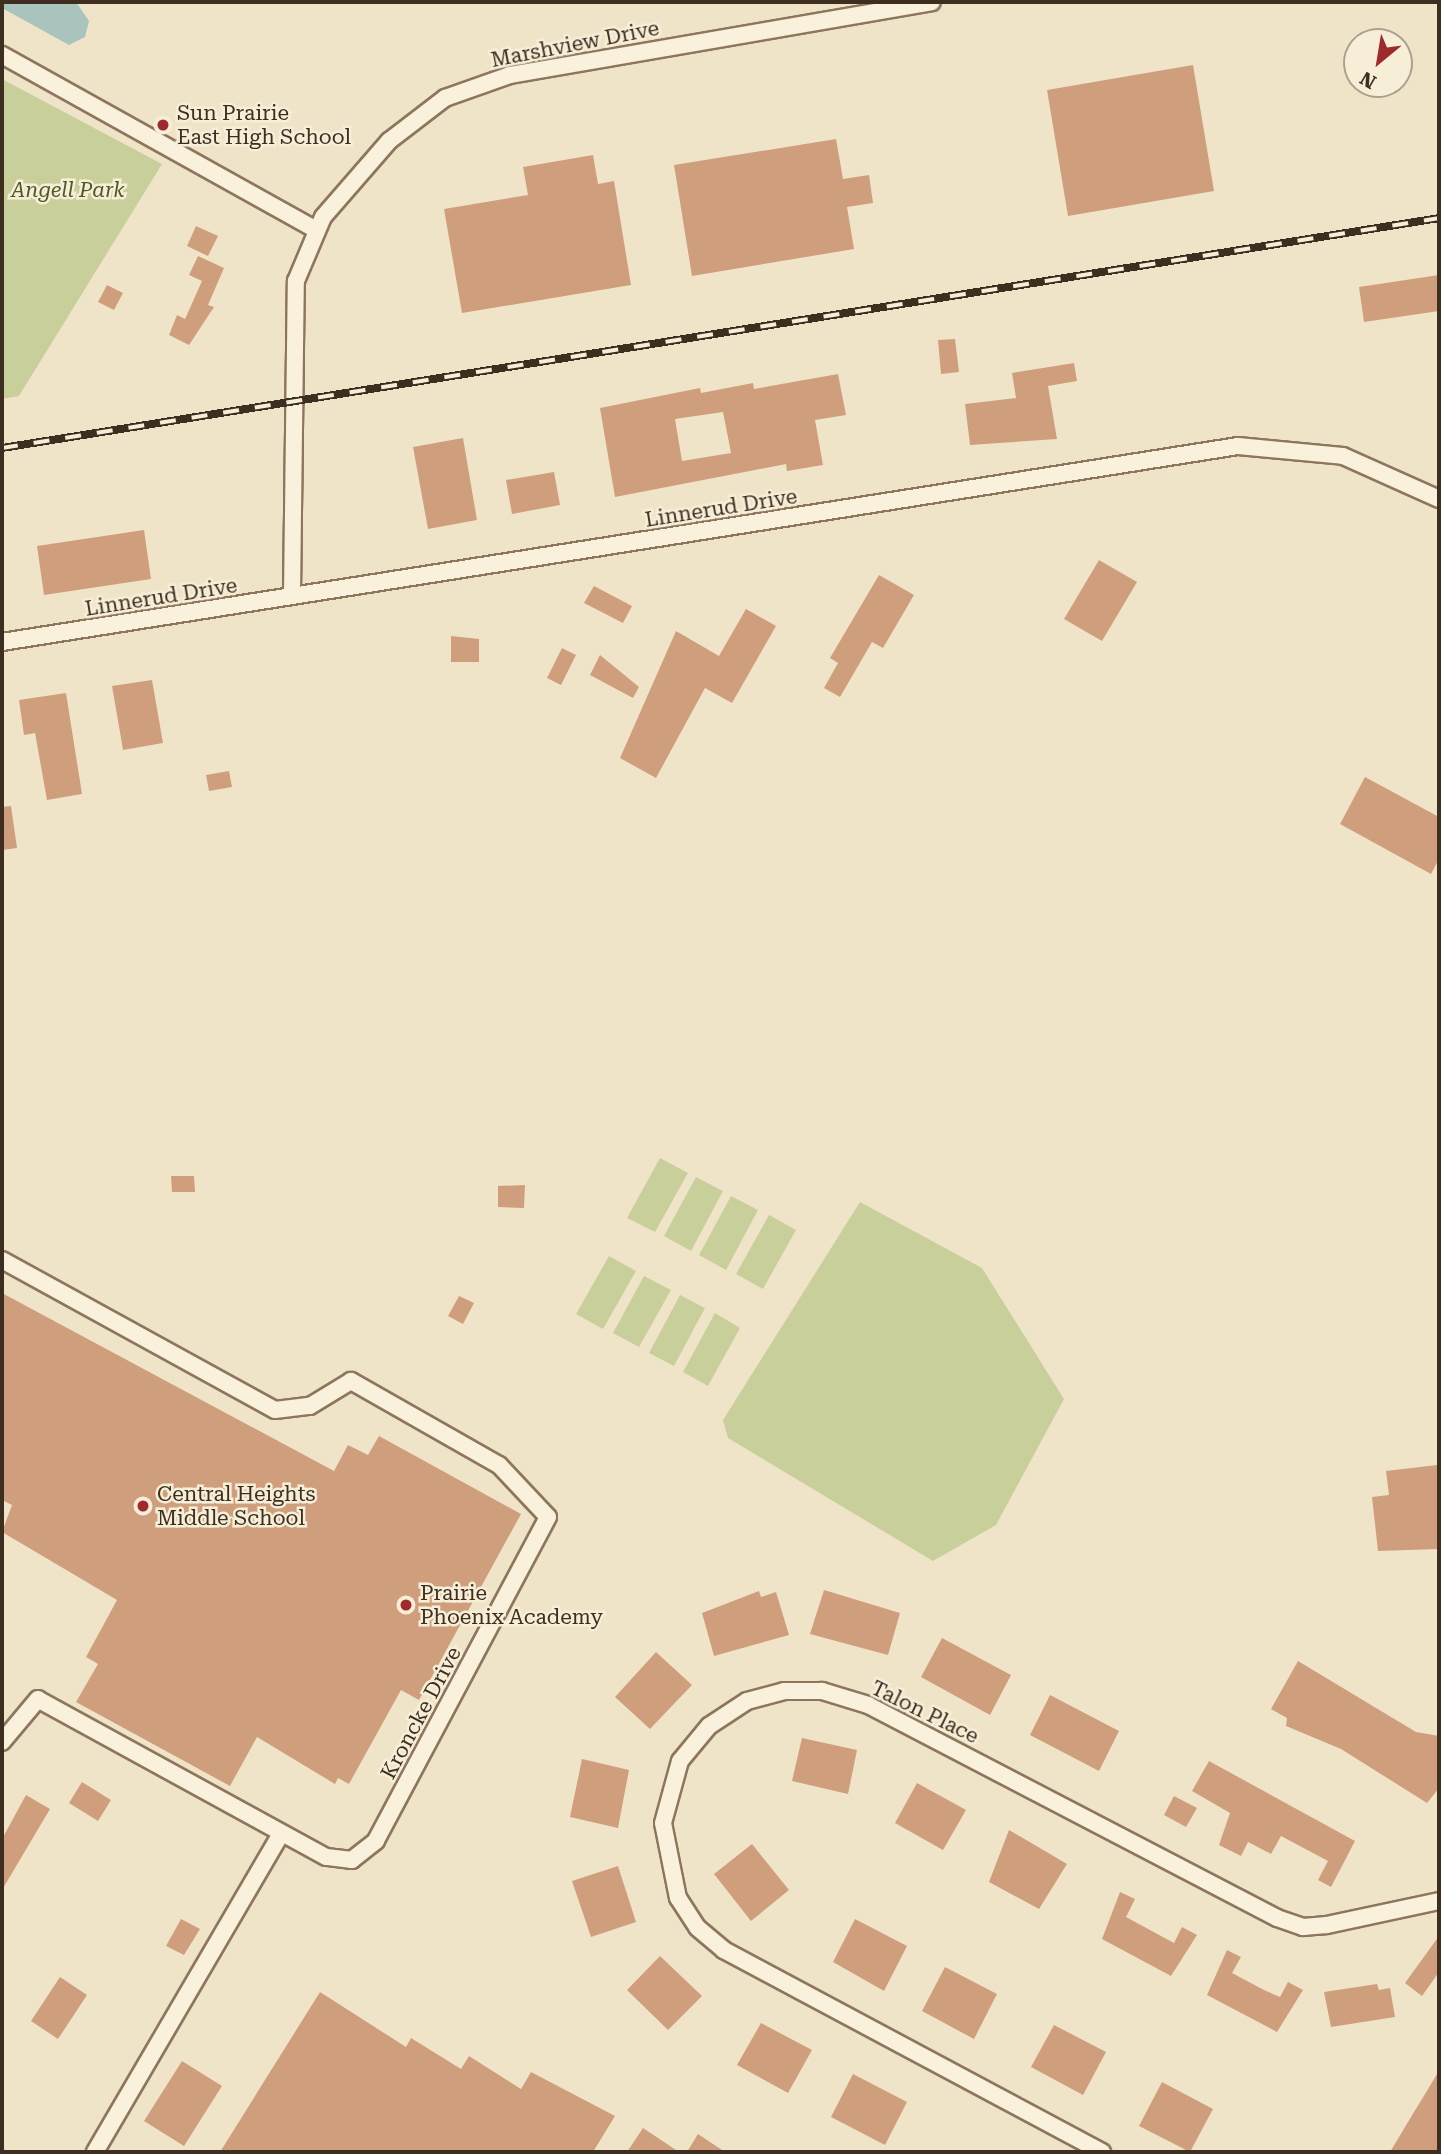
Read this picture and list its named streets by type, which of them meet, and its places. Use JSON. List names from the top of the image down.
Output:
{
  "streets": {
    "street": [
      "Marshview Drive",
      "Linnerud Drive",
      "Talon Place",
      "Kroncke Drive"
    ]
  },
  "crossings": [
    ["Marshview Drive", "Linnerud Drive"]
  ],
  "parks": ["Angell Park"],
  "places": ["Sun Prairie East High School", "Central Heights Middle School", "Prairie Phoenix Academy"],
  "north": "bottom left"
}
